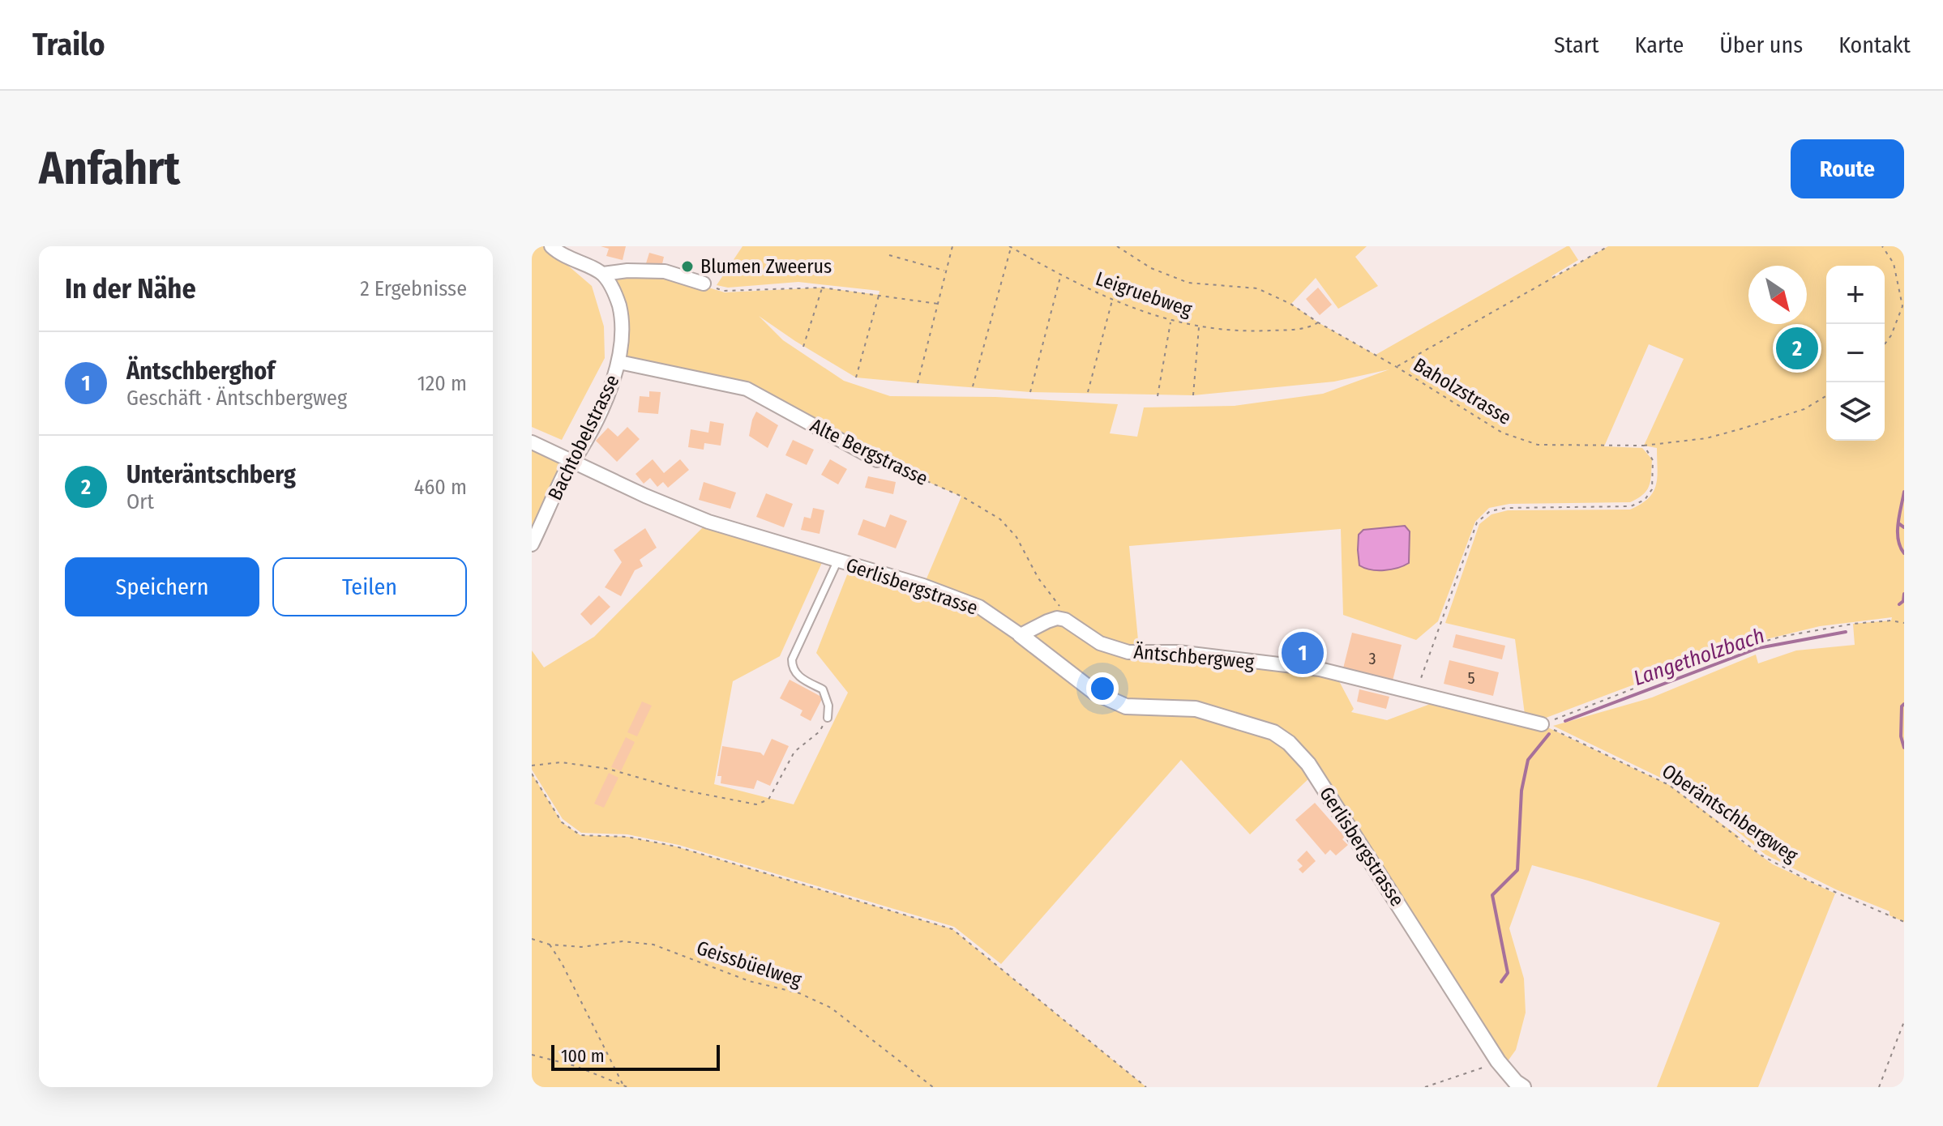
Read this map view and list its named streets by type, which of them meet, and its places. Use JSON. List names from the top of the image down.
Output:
{
  "streets": {
    "street": [
      "Bachtobelstrasse",
      "Alte Bergstrasse",
      "Gerlisbergstrasse",
      "Äntschbergweg"
    ],
    "path": [
      "Leigruebweg",
      "Baholzstrasse",
      "Oberäntschbergweg",
      "Geissbüelweg"
    ]
  },
  "crossings": [
    ["Leigruebweg", "Baholzstrasse"],
    ["Bachtobelstrasse", "Alte Bergstrasse"],
    ["Bachtobelstrasse", "Gerlisbergstrasse"],
    ["Alte Bergstrasse", "Äntschbergweg"],
    ["Äntschbergweg", "Oberäntschbergweg"]
  ],
  "water": ["Langetholzbach"],
  "places": ["Blumen Zweerus"],
  "house_numbers": ["3", "5"],
  "scale_bar": "100 m",
  "north": "bottom right",
  "page": {
    "header": "Trailo",
    "nav": [
      "Start",
      "Karte",
      "Über uns",
      "Kontakt"
    ],
    "buttons": [
      "Route",
      ["Speichern", "Teilen"]
    ],
    "title": "Anfahrt",
    "heading": ["In der Nähe", "2 Ergebnisse"],
    "map_buttons": ["+", "−"],
    "pins": ["2", "1"],
    "list": [
      {
        "mark": "1",
        "name": "Äntschberghof",
        "note": "Geschäft · Äntschbergweg",
        "value": "120 m"
      },
      {
        "mark": "2",
        "name": "Unteräntschberg",
        "note": "Ort",
        "value": "460 m"
      }
    ],
    "scale": "100 m"
  }
}
